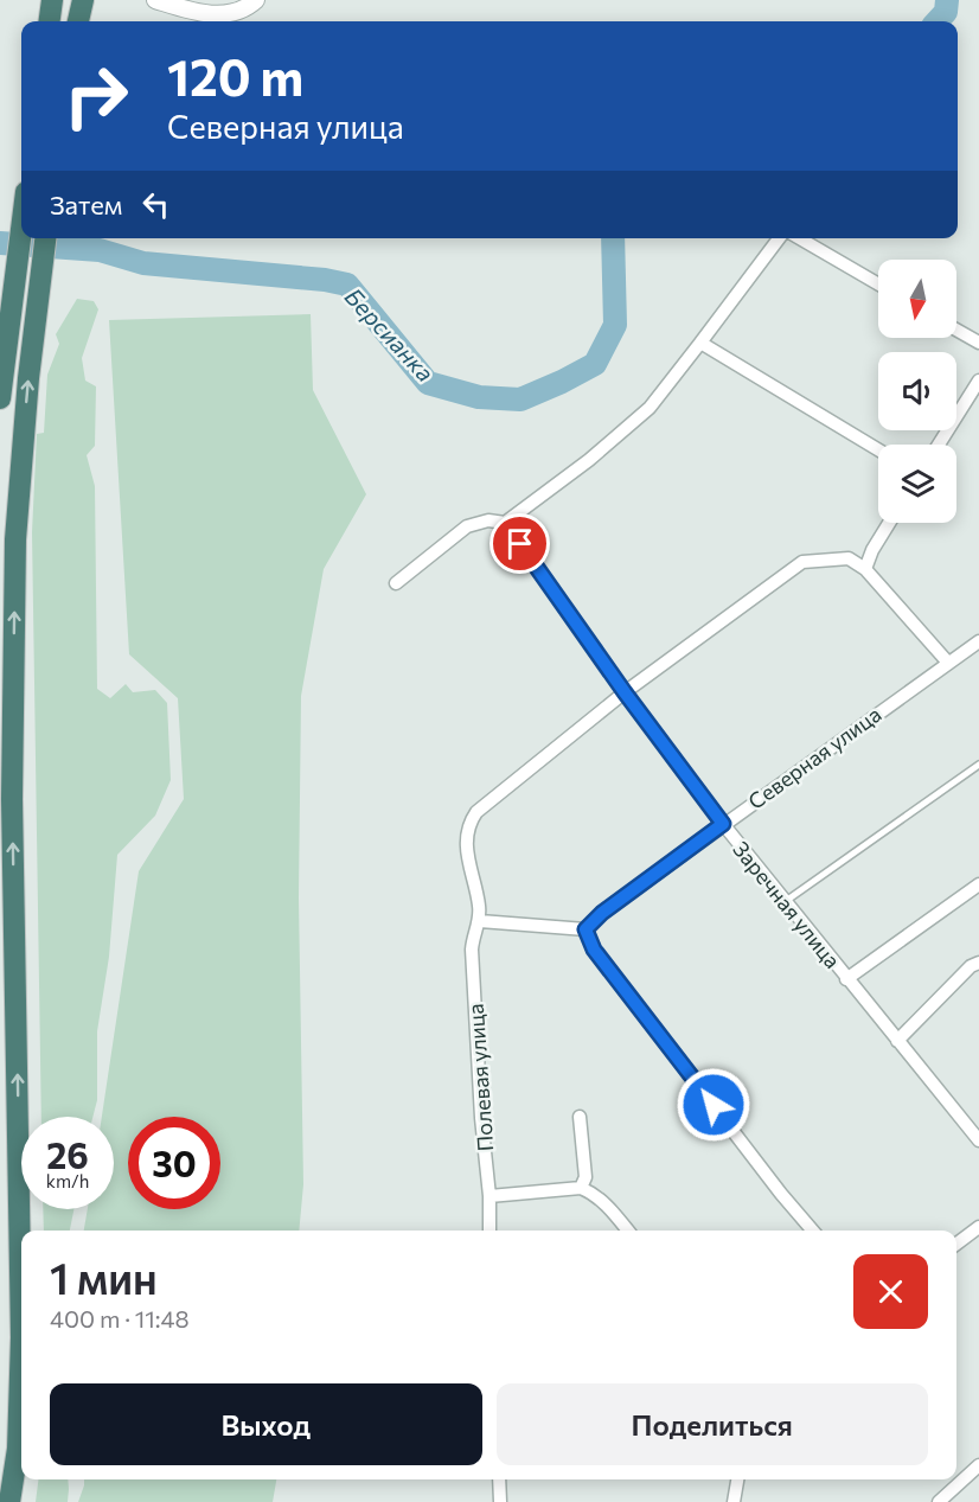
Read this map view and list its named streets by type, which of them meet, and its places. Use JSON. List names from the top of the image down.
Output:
{
  "streets": {
    "street": ["Северная улица", "Заречная улица", "Полевая улица"]
  },
  "crossings": [
    ["Северная улица", "Заречная улица"]
  ],
  "water": ["Берсианка"],
  "north": "bottom",
  "page": {
    "turn": ["120 m", "Северная улица"],
    "then": "Затем",
    "speed": "26 km/h",
    "limit": "30",
    "heading": ["1 мин", "400 m · 11:48"],
    "buttons": ["Выход", "Поделиться"]
  }
}
